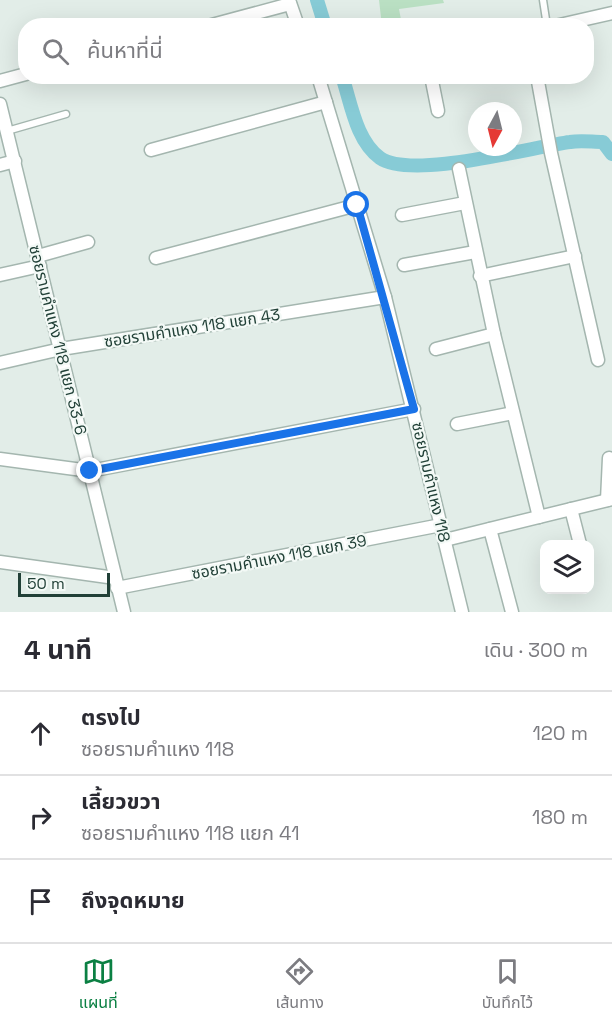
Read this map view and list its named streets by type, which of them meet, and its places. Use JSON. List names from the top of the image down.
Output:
{
  "streets": {
    "street": [
      "ซอยรามคำแหง 118 แยก 43",
      "ซอยรามคำแหง 118 แยก 33-6",
      "ซอยรามคำแหง 118",
      "ซอยรามคำแหง 118 แยก 39"
    ]
  },
  "crossings": [
    ["ซอยรามคำแหง 118 แยก 43", "ซอยรามคำแหง 118 แยก 33-6"],
    ["ซอยรามคำแหง 118 แยก 43", "ซอยรามคำแหง 118"],
    ["ซอยรามคำแหง 118 แยก 33-6", "ซอยรามคำแหง 118 แยก 39"],
    ["ซอยรามคำแหง 118", "ซอยรามคำแหง 118 แยก 39"]
  ],
  "scale_bar": "50 m",
  "north": "bottom",
  "page": {
    "search": "ค้นหาที่นี่",
    "scale": "50 m",
    "heading": ["4 นาที", "เดิน · 300 m"],
    "list": [
      ["ตรงไป", "ซอยรามคำแหง 118", "120 m"],
      ["เลี้ยวขวา", "ซอยรามคำแหง 118 แยก 41", "180 m"],
      "ถึงจุดหมาย"
    ],
    "nav": ["แผนที่", "เส้นทาง", "บันทึกไว้"]
  }
}
